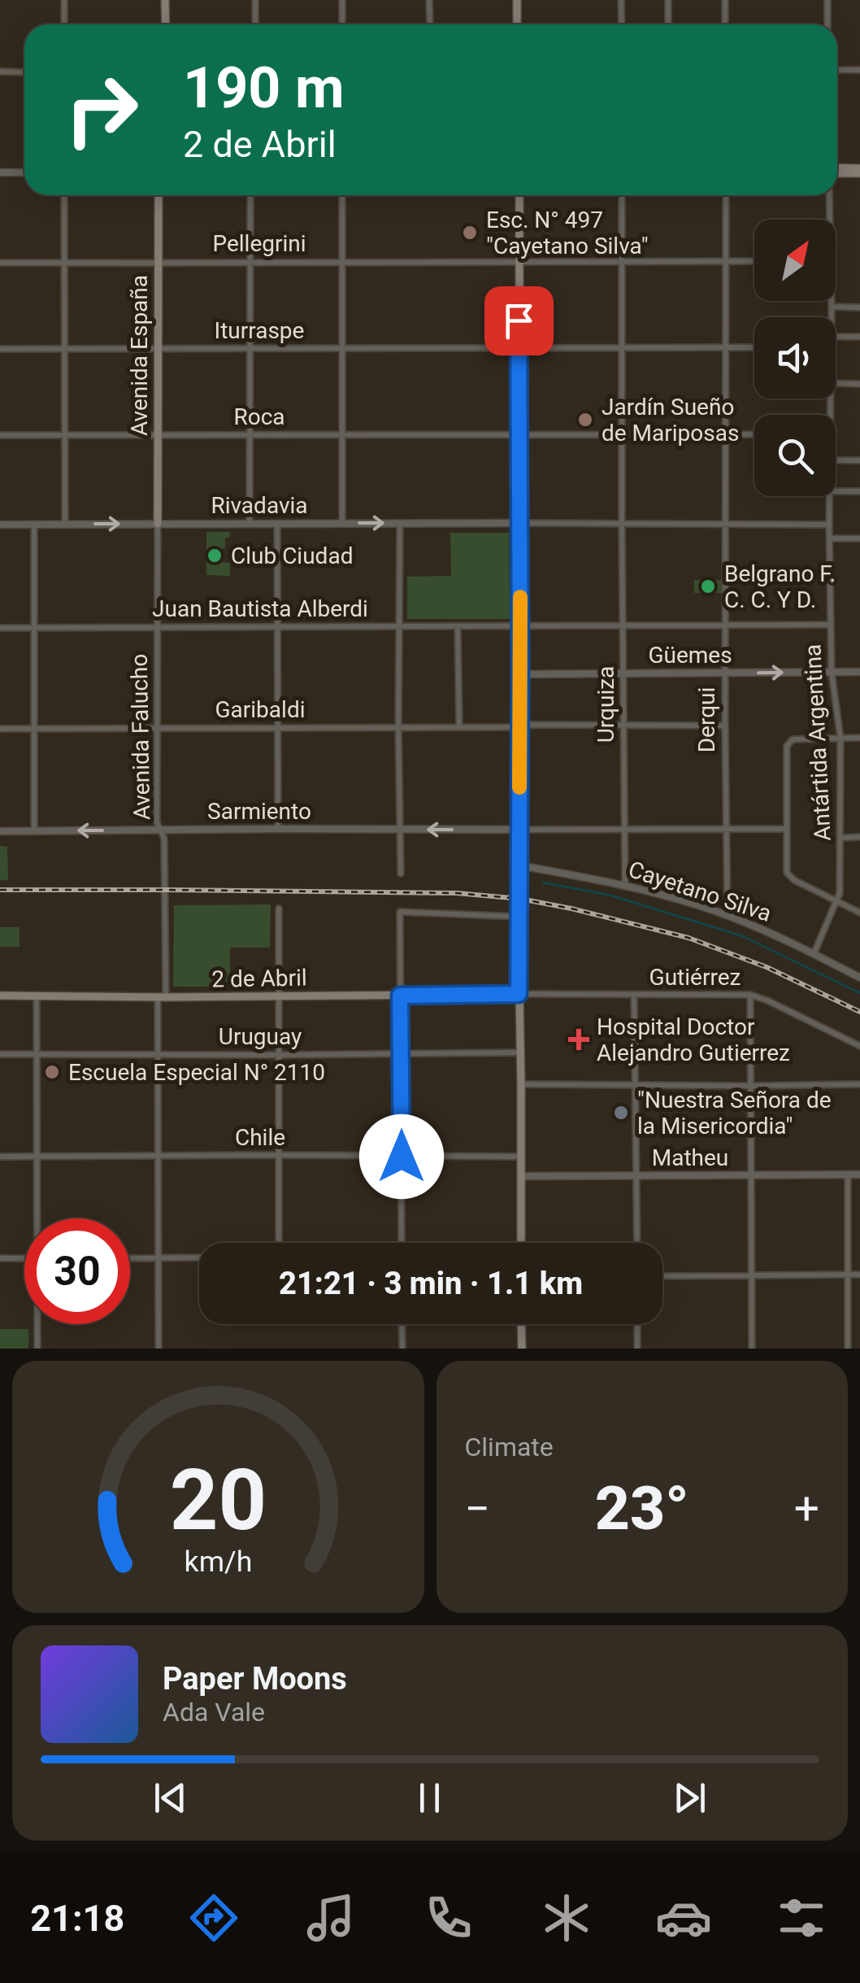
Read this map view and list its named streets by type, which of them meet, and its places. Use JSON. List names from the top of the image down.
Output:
{
  "streets": {
    "main road": ["Avenida España", "2 de Abril"],
    "street": [
      "Pellegrini",
      "Iturraspe",
      "Roca",
      "Rivadavia",
      "Juan Bautista Alberdi",
      "Güemes",
      "Urquiza",
      "Garibaldi",
      "Derqui",
      "Avenida Falucho",
      "Antártida Argentina",
      "Sarmiento",
      "Cayetano Silva",
      "Gutiérrez",
      "Uruguay",
      "Chile",
      "Matheu"
    ]
  },
  "crossings": [
    ["Pellegrini", "Avenida España"],
    ["Pellegrini", "Urquiza"],
    ["Pellegrini", "Derqui"],
    ["Iturraspe", "Avenida España"],
    ["Iturraspe", "Urquiza"],
    ["Iturraspe", "Derqui"],
    ["Avenida España", "Roca"],
    ["Avenida España", "Rivadavia"],
    ["Avenida España", "Avenida Falucho"],
    ["Roca", "Urquiza"],
    ["Roca", "Derqui"],
    ["Rivadavia", "Avenida Falucho"],
    ["Juan Bautista Alberdi", "Urquiza"],
    ["Juan Bautista Alberdi", "Derqui"],
    ["Juan Bautista Alberdi", "Avenida Falucho"],
    ["Juan Bautista Alberdi", "Antártida Argentina"],
    ["Güemes", "Urquiza"],
    ["Güemes", "Derqui"],
    ["Güemes", "Antártida Argentina"],
    ["Urquiza", "Garibaldi"],
    ["Urquiza", "Cayetano Silva"],
    ["Garibaldi", "Derqui"],
    ["Garibaldi", "Avenida Falucho"],
    ["Derqui", "Cayetano Silva"],
    ["Avenida Falucho", "Sarmiento"],
    ["Avenida Falucho", "2 de Abril"],
    ["Avenida Falucho", "Uruguay"],
    ["Avenida Falucho", "Chile"],
    ["Antártida Argentina", "Cayetano Silva"],
    ["Gutiérrez", "2 de Abril"]
  ],
  "one_way": ["Sarmiento"],
  "places": {
    "other": [
      "Esc. N° 497 \"Cayetano Silva\"",
      "Jardín Sueño de Mariposas",
      "Club Ciudad",
      "Belgrano F. C. C. Y D.",
      "Escuela Especial N° 2110",
      "\"Nuestra Señora de la Misericordia\""
    ],
    "health": ["Hospital Doctor Alejandro Gutierrez"]
  },
  "north": "top right",
  "page": {
    "turn": ["190 m", "2 de Abril"],
    "limit": "30",
    "trip": "21:21 · 3 min · 1.1 km",
    "tile": "Climate",
    "heat": ["−", "23°", "+"],
    "song": ["Paper Moons", "Ada Vale"],
    "tabs": "21:18",
    "gauge": ["20", "km/h"]
  }
}
